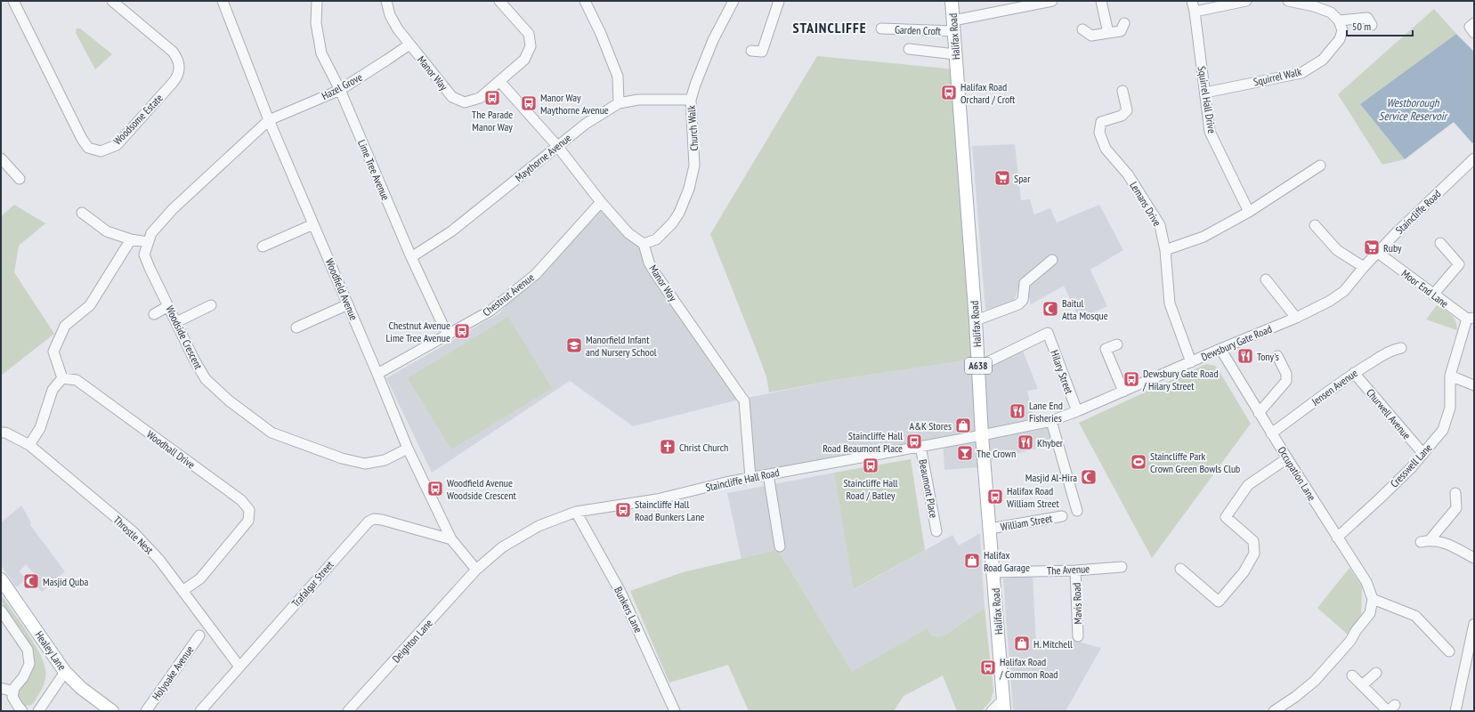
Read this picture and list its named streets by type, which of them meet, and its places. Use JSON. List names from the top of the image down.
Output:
{
  "streets": {
    "main road": ["Halifax Road", "A638", "Healey Lane"],
    "street": [
      "Garden Croft",
      "Manor Way",
      "Squirrel Walk",
      "Hazel Grove",
      "Squirrel Hall Drive",
      "Woodsome Estate",
      "Church Walk",
      "Maythorne Avenue",
      "Lime Tree Avenue",
      "Lemans Drive",
      "Staincliffe Road",
      "Moor End Lane",
      "Woodfield Avenue",
      "Chestnut Avenue",
      "Woodside Crescent",
      "Dewsbury Gate Road",
      "Hilary Street",
      "Jensen Avenue",
      "Churwell Avenue",
      "Woodhall Drive",
      "Cresswell Lane",
      "Occupation Lane",
      "Staincliffe Hall Road",
      "Beaumont Place",
      "William Street",
      "Throstle Nest",
      "The Avenue",
      "Trafalgar Street",
      "Mavis Road",
      "Bunkers Lane",
      "Deighton Lane",
      "Holyoake Avenue"
    ]
  },
  "crossings": [
    ["Garden Croft", "Halifax Road"],
    ["Halifax Road", "Dewsbury Gate Road"],
    ["Halifax Road", "Hilary Street"],
    ["Halifax Road", "Staincliffe Hall Road"],
    ["Halifax Road", "William Street"],
    ["Halifax Road", "The Avenue"],
    ["Manor Way", "Hazel Grove"],
    ["Manor Way", "Church Walk"],
    ["Manor Way", "Staincliffe Hall Road"],
    ["Squirrel Walk", "Squirrel Hall Drive"],
    ["Hazel Grove", "Lime Tree Avenue"],
    ["Hazel Grove", "Woodfield Avenue"],
    ["Hazel Grove", "Woodside Crescent"],
    ["Church Walk", "Maythorne Avenue"],
    ["Maythorne Avenue", "Lime Tree Avenue"],
    ["Lime Tree Avenue", "Chestnut Avenue"],
    ["Lemans Drive", "Dewsbury Gate Road"],
    ["Staincliffe Road", "Moor End Lane"],
    ["Staincliffe Road", "Dewsbury Gate Road"],
    ["Moor End Lane", "Cresswell Lane"],
    ["Woodfield Avenue", "Chestnut Avenue"],
    ["Woodfield Avenue", "Woodside Crescent"],
    ["Woodfield Avenue", "Staincliffe Hall Road"],
    ["Woodfield Avenue", "Trafalgar Street"],
    ["Woodfield Avenue", "Deighton Lane"],
    ["Dewsbury Gate Road", "Hilary Street"],
    ["Dewsbury Gate Road", "Occupation Lane"],
    ["Dewsbury Gate Road", "Staincliffe Hall Road"],
    ["Jensen Avenue", "Churwell Avenue"],
    ["Jensen Avenue", "Occupation Lane"],
    ["Churwell Avenue", "Cresswell Lane"],
    ["Woodhall Drive", "Throstle Nest"],
    ["Cresswell Lane", "Occupation Lane"],
    ["Staincliffe Hall Road", "Beaumont Place"],
    ["Staincliffe Hall Road", "Bunkers Lane"],
    ["Staincliffe Hall Road", "Deighton Lane"],
    ["Throstle Nest", "Trafalgar Street"],
    ["The Avenue", "Mavis Road"]
  ],
  "districts": ["STAINCLIFFE"],
  "water": ["Westborough Service Reservoir"],
  "places": {
    "bus stop": [
      "Halifax Road Orchard / Croft",
      "The Parade Manor Way",
      "Manor Way Maythorne Avenue",
      "Chestnut Avenue Lime Tree Avenue",
      "Dewsbury Gate Road / Hilary Street",
      "Staincliffe Hall Road Beaumont Place",
      "Staincliffe Hall Road / Batley",
      "Woodfield Avenue Woodside Crescent",
      "Halifax Road William Street",
      "Staincliffe Hall Road Bunkers Lane",
      "Halifax Road / Common Road"
    ],
    "supermarket": ["Spar", "Ruby"],
    "mosque": ["Baitul Atta Mosque", "Masjid Al-Hira", "Masjid Quba"],
    "school or university": ["Manorfield Infant and Nursery School"],
    "restaurant": ["Tony's", "Lane End Fisheries", "Khyber"],
    "shop": ["A&K Stores", "Halifax Road Garage", "H. Mitchell"],
    "church": ["Christ Church"],
    "bar": ["The Crown"],
    "sports": ["Staincliffe Park Crown Green Bowls Club"]
  },
  "scale_bar": "50 m"
}
